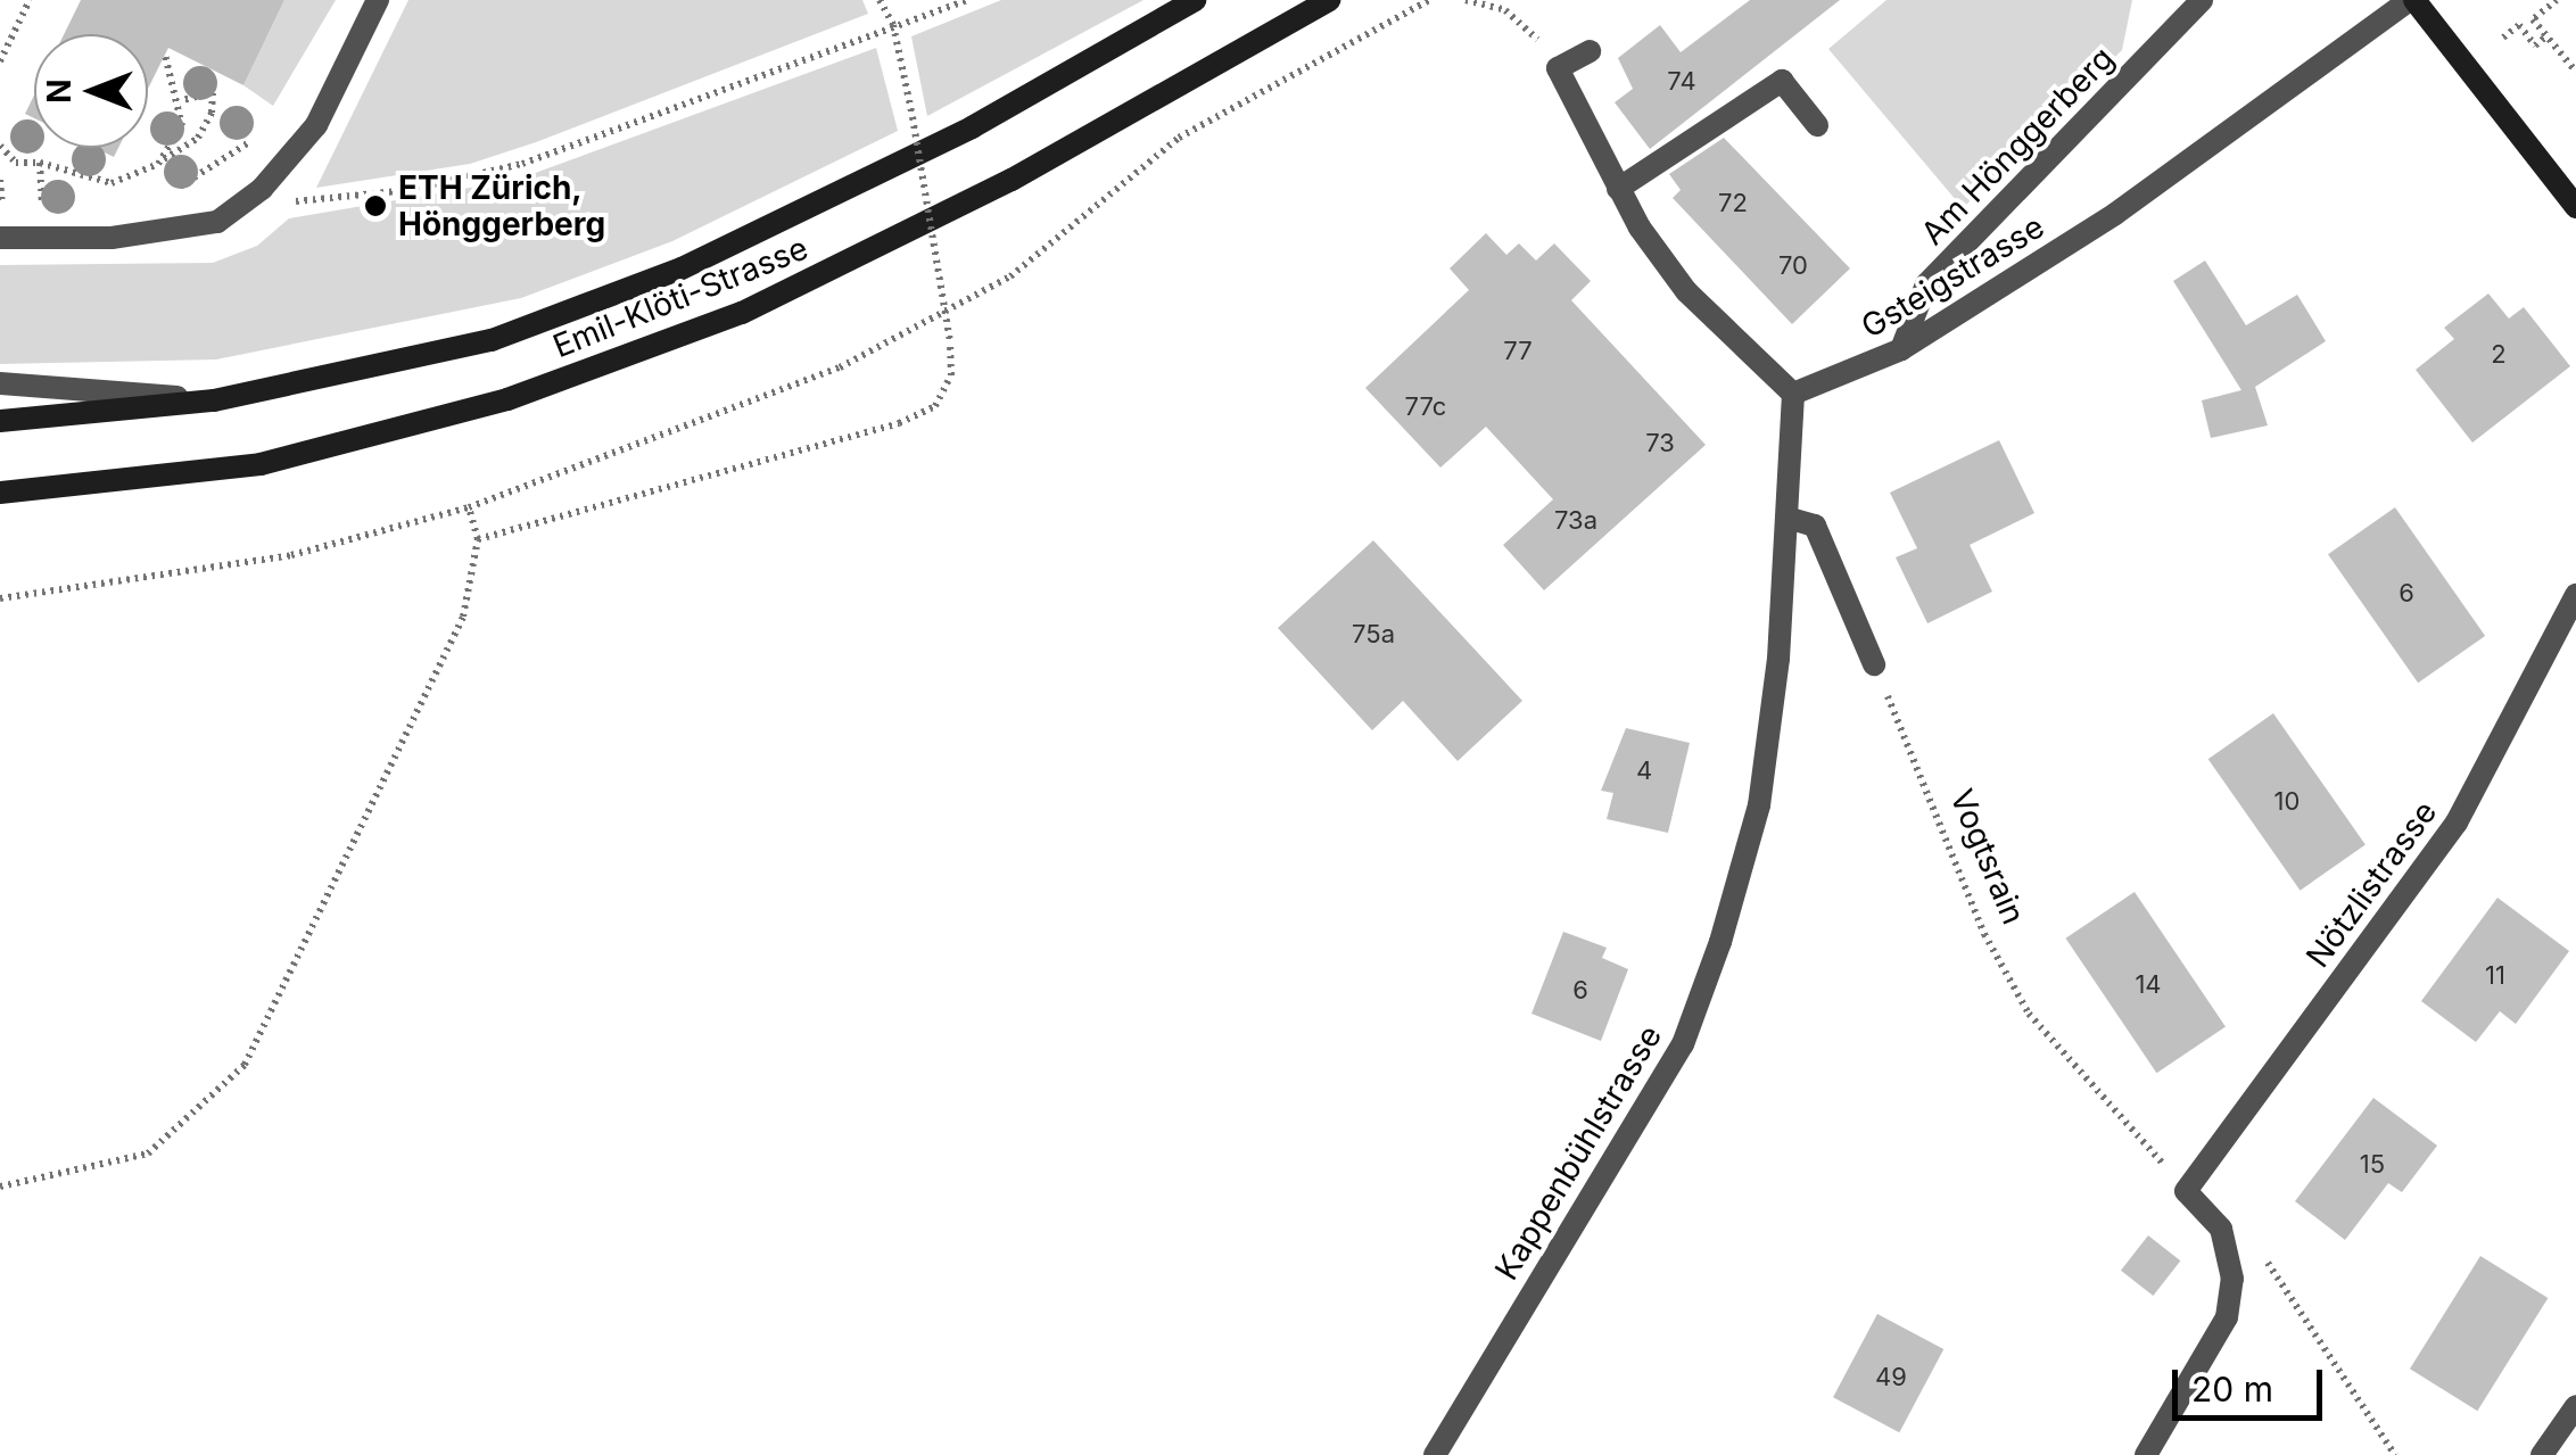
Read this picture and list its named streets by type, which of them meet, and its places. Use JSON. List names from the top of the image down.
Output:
{
  "streets": {
    "street": [
      "Am Hönggerberg",
      "Gsteigstrasse",
      "Emil-Klöti-Strasse",
      "Nötzlistrasse",
      "Kappenbühlstrasse"
    ],
    "path": ["Vogtsrain"]
  },
  "crossings": [
    ["Am Hönggerberg", "Gsteigstrasse"],
    ["Gsteigstrasse", "Kappenbühlstrasse"],
    ["Vogtsrain", "Nötzlistrasse"]
  ],
  "places": ["ETH Zürich, Hönggerberg"],
  "house_numbers": [
    "74",
    "72",
    "70",
    "77",
    "2",
    "77c",
    "73",
    "73a",
    "6",
    "75a",
    "4",
    "10",
    "11",
    "14",
    "6",
    "15",
    "49"
  ],
  "scale_bar": "20 m",
  "north": "left"
}
